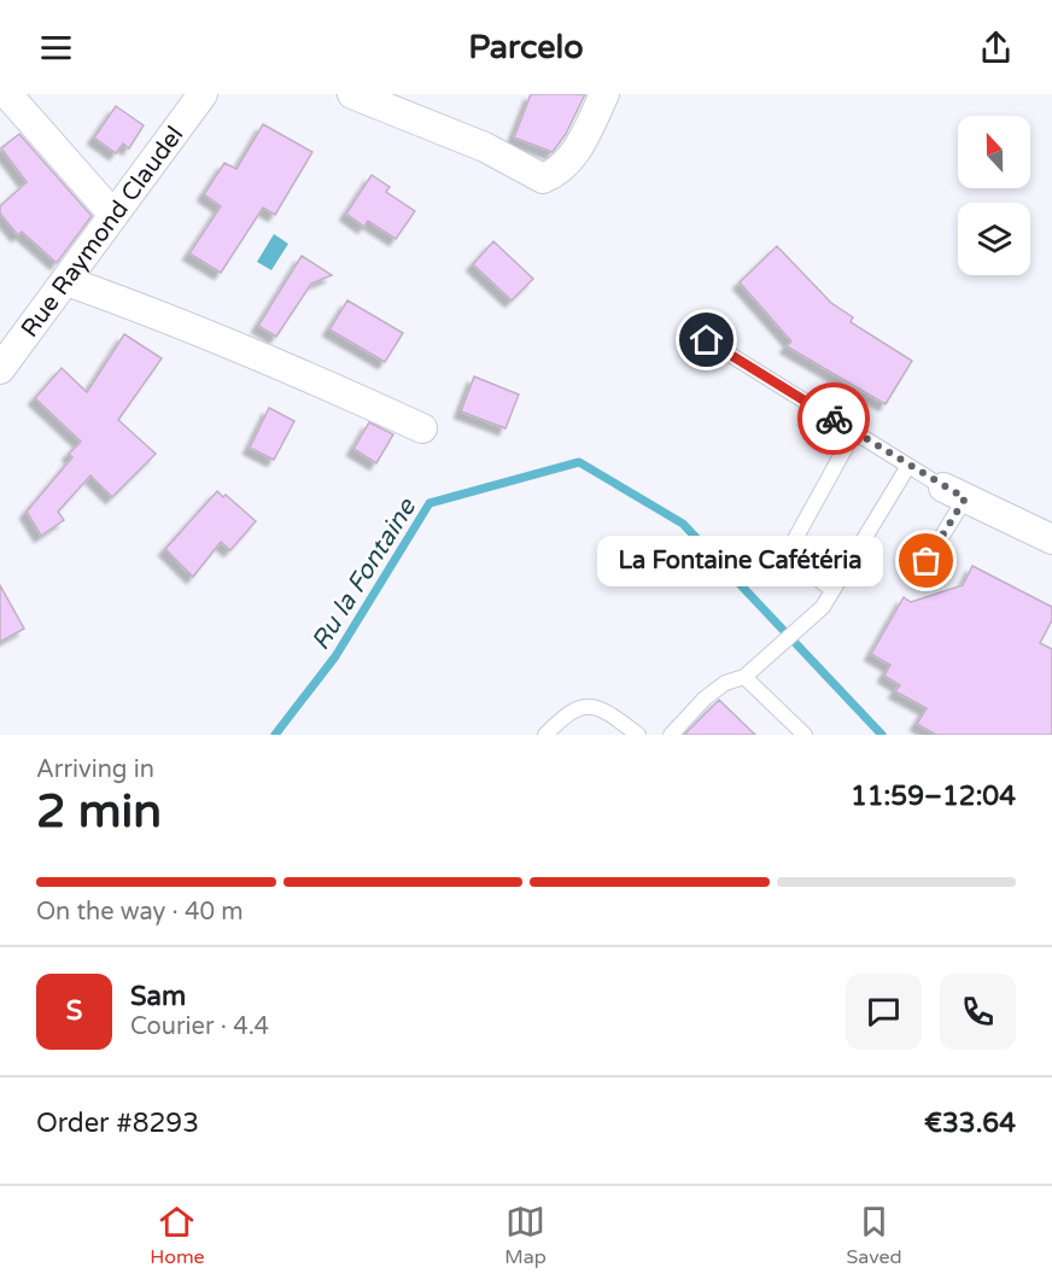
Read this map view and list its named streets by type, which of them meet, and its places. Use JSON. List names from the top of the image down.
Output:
{
  "streets": {
    "street": ["Rue Raymond Claudel"]
  },
  "water": ["Ru la Fontaine"],
  "places": ["La Fontaine Cafétéria"],
  "north": "top",
  "page": {
    "header": "Parcelo",
    "bubble": "La Fontaine Cafétéria",
    "heading": ["2 min", "Arriving in", "11:59–12:04"],
    "panel": [
      "Sam",
      "Courier · 4.4",
      "Order #8293",
      "€33.64"
    ],
    "bar": "On the way · 40 m",
    "round": "S",
    "tabs": ["Home", "Map", "Saved"]
  }
}
